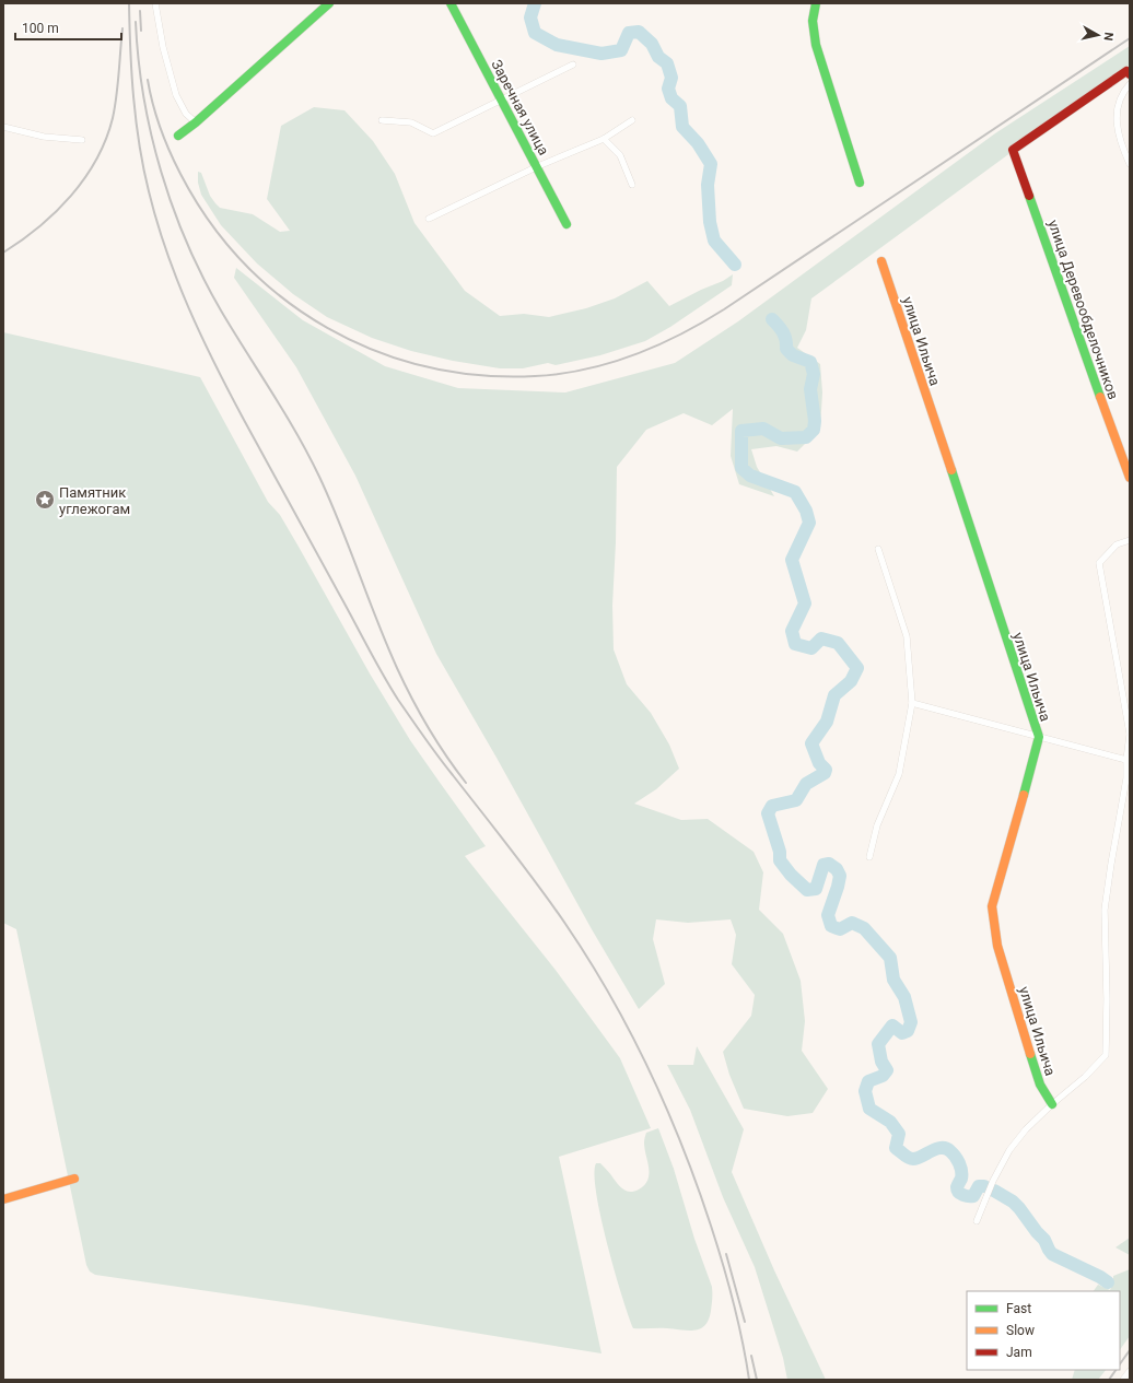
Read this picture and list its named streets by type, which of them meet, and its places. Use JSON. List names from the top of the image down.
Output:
{
  "streets": {
    "street": ["Заречная улица", "улица Деревообделочников", "улица Ильича"]
  },
  "places": {
    "place": ["Памятник углежогам"]
  },
  "legend": ["Fast", "Slow", "Jam"],
  "scale_bar": "100 m",
  "north": "right"
}
